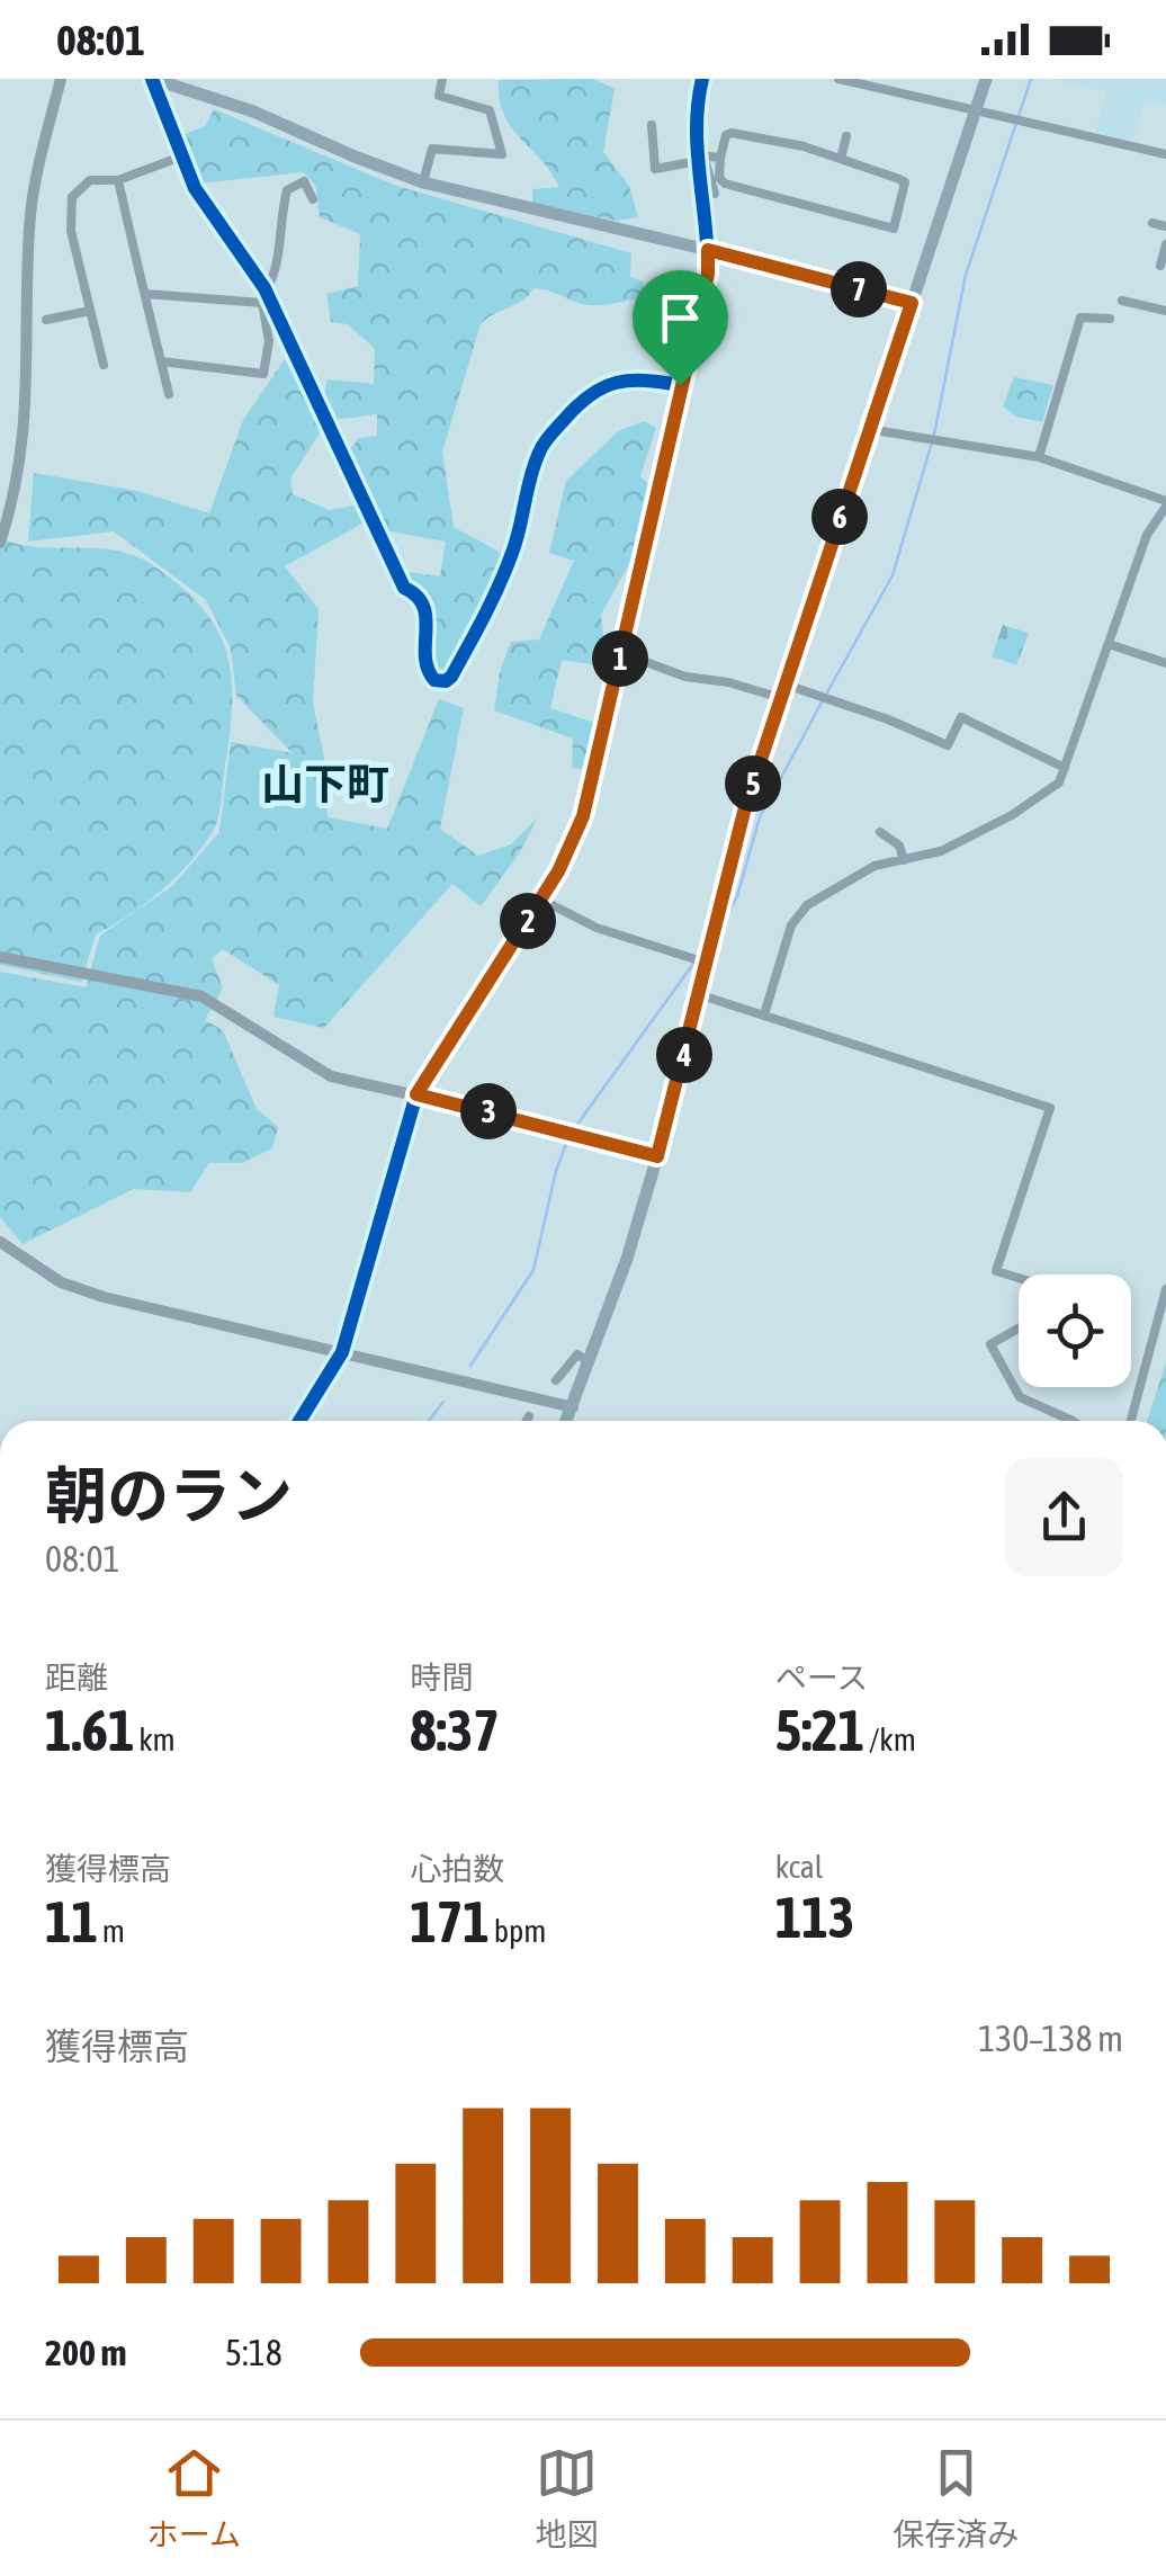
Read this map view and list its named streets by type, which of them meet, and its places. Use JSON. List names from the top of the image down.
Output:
{
  "districts": ["山下町"],
  "page": {
    "status": "08:01",
    "pins": [
      "7",
      "6",
      "1",
      "5",
      "2",
      "4",
      "3"
    ],
    "heading": ["朝のラン", "08:01"],
    "stats": [
      ["距離", "1.61 km"],
      ["時間", "8:37"],
      ["ペース", "5:21 /km"],
      ["獲得標高", "11 m"],
      ["心拍数", "171 bpm"],
      ["kcal", "113"]
    ],
    "chart": ["獲得標高", "130–138 m"],
    "list": [
      {
        "name": "200 m",
        "note": "5:18"
      }
    ],
    "tabs": ["ホーム", "地図", "保存済み"]
  }
}
